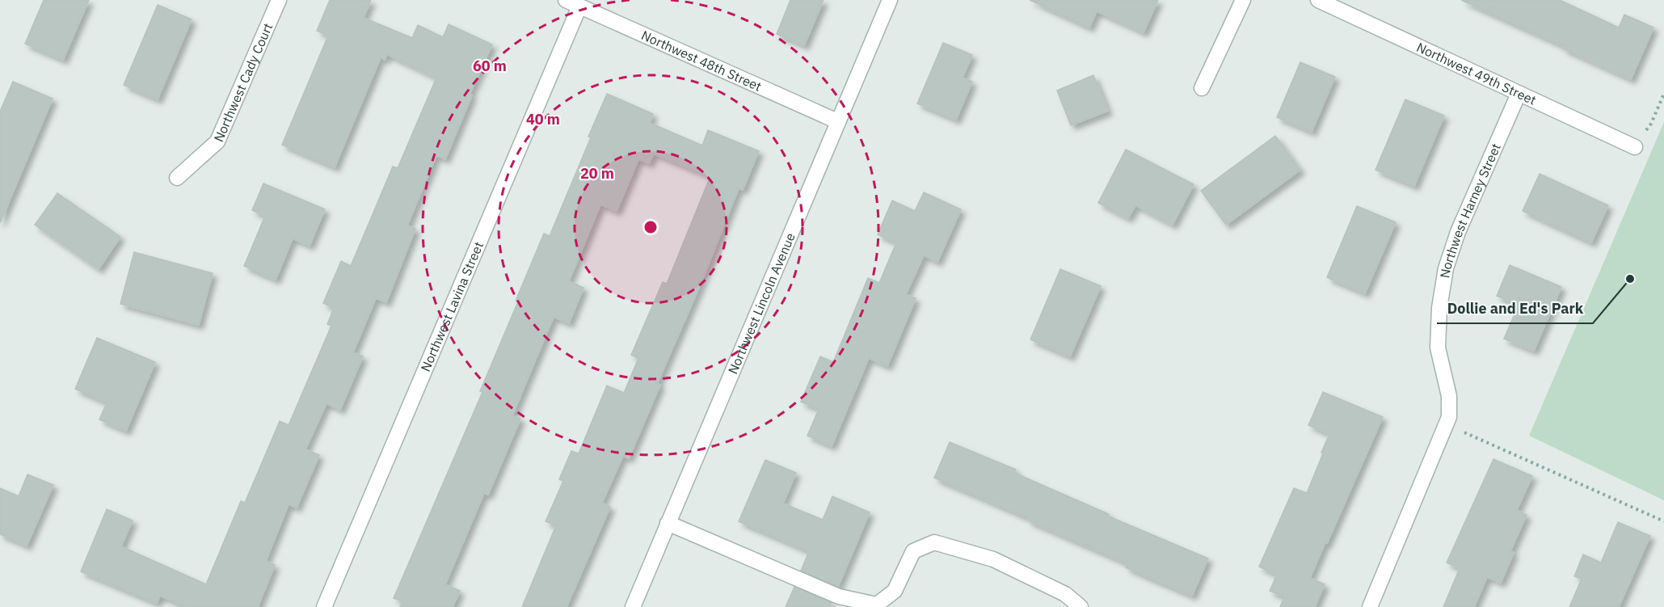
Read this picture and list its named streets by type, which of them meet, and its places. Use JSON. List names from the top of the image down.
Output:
{
  "streets": {
    "street": [
      "Northwest 48th Street",
      "Northwest 49th Street",
      "Northwest Cady Court",
      "Northwest Harney Street",
      "Northwest Lincoln Avenue",
      "Northwest Lavina Street"
    ]
  },
  "crossings": [
    ["Northwest 48th Street", "Northwest Lincoln Avenue"],
    ["Northwest 48th Street", "Northwest Lavina Street"],
    ["Northwest 49th Street", "Northwest Harney Street"]
  ],
  "places": ["Dollie and Ed's Park"],
  "rings": ["60 m", "40 m", "20 m"]
}
